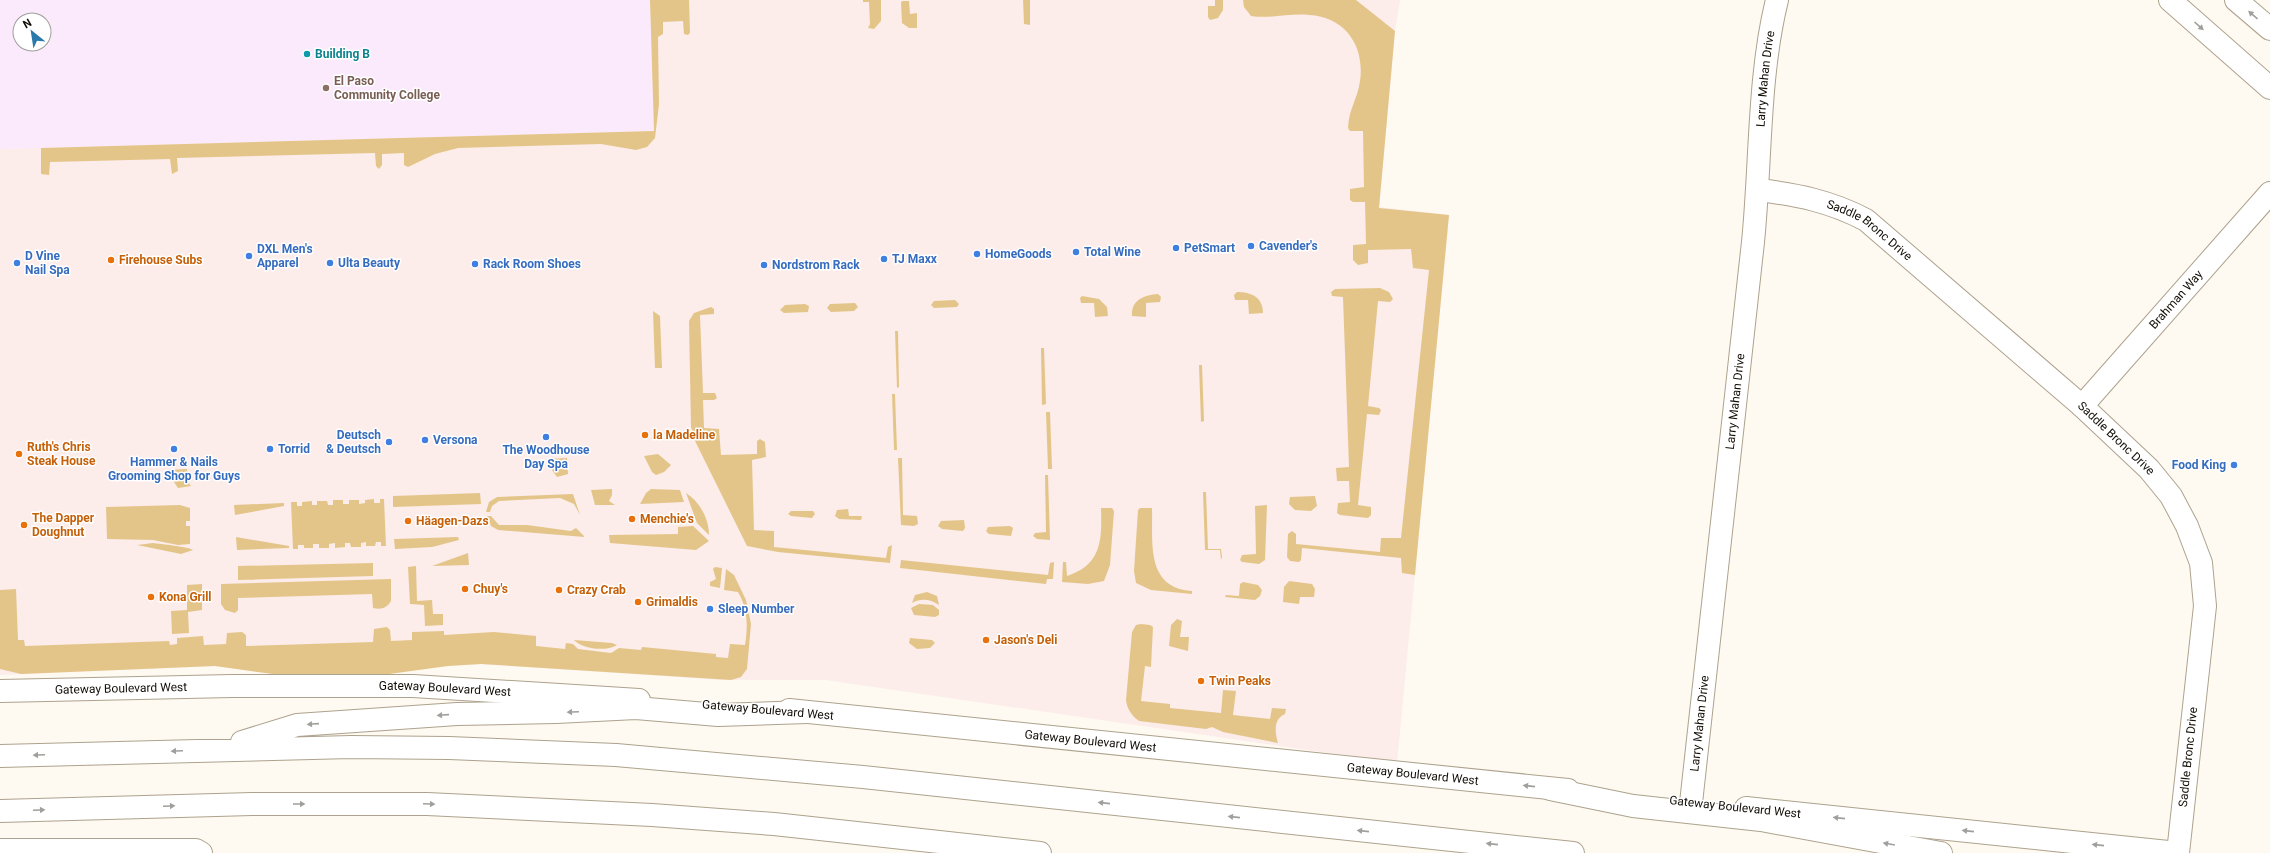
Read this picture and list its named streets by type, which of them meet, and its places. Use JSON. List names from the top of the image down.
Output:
{
  "streets": {
    "main road": [
      "Larry Mahan Drive",
      "Saddle Bronc Drive",
      "Brahman Way",
      "Gateway Boulevard West"
    ]
  },
  "crossings": [
    ["Larry Mahan Drive", "Saddle Bronc Drive"],
    ["Larry Mahan Drive", "Gateway Boulevard West"],
    ["Saddle Bronc Drive", "Brahman Way"],
    ["Saddle Bronc Drive", "Gateway Boulevard West"]
  ],
  "places": [
    "Building B",
    "El Paso Community College",
    "Cavender's",
    "PetSmart",
    "Total Wine",
    "HomeGoods",
    "DXL Men's Apparel",
    "TJ Maxx",
    "Firehouse Subs",
    "D Vine Nail Spa",
    "Ulta Beauty",
    "Rack Room Shoes",
    "Nordstrom Rack",
    "la Madeline",
    "The Woodhouse Day Spa",
    "Versona",
    "Deutsch & Deutsch",
    "Hammer & Nails Grooming Shop for Guys",
    "Torrid",
    "Ruth's Chris Steak House",
    "Food King",
    "Menchie's",
    "Häagen-Dazs",
    "The Dapper Doughnut",
    "Chuy's",
    "Crazy Crab",
    "Kona Grill",
    "Grimaldis",
    "Sleep Number",
    "Jason's Deli",
    "Twin Peaks"
  ],
  "north": "top left"
}
